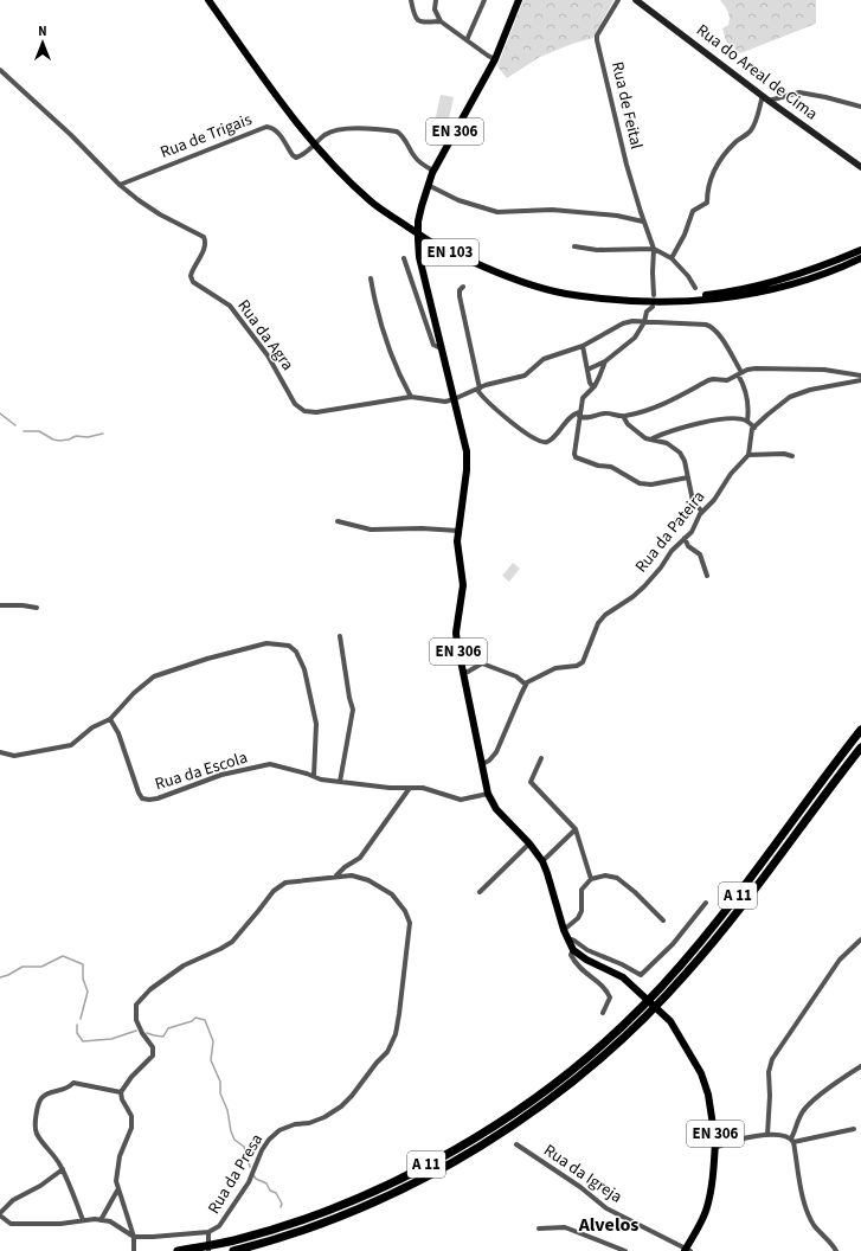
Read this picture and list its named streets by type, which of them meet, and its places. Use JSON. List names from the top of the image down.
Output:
{
  "streets": {
    "highway": ["A 11"],
    "main road": ["Rua do Areal de Cima", "EN 306", "EN 103"],
    "street": [
      "Rua de Feital",
      "Rua de Trigais",
      "Rua da Agra",
      "Rua da Pateira",
      "Rua da Escola",
      "Rua da Presa",
      "Rua da Igreja"
    ]
  },
  "crossings": [
    ["EN 306", "Rua de Trigais"],
    ["EN 306", "Rua da Agra"],
    ["EN 306", "Rua da Escola"],
    ["EN 306", "Rua da Igreja"],
    ["Rua de Trigais", "Rua da Agra"]
  ],
  "districts": ["Alvelos"],
  "north": "top"
}
